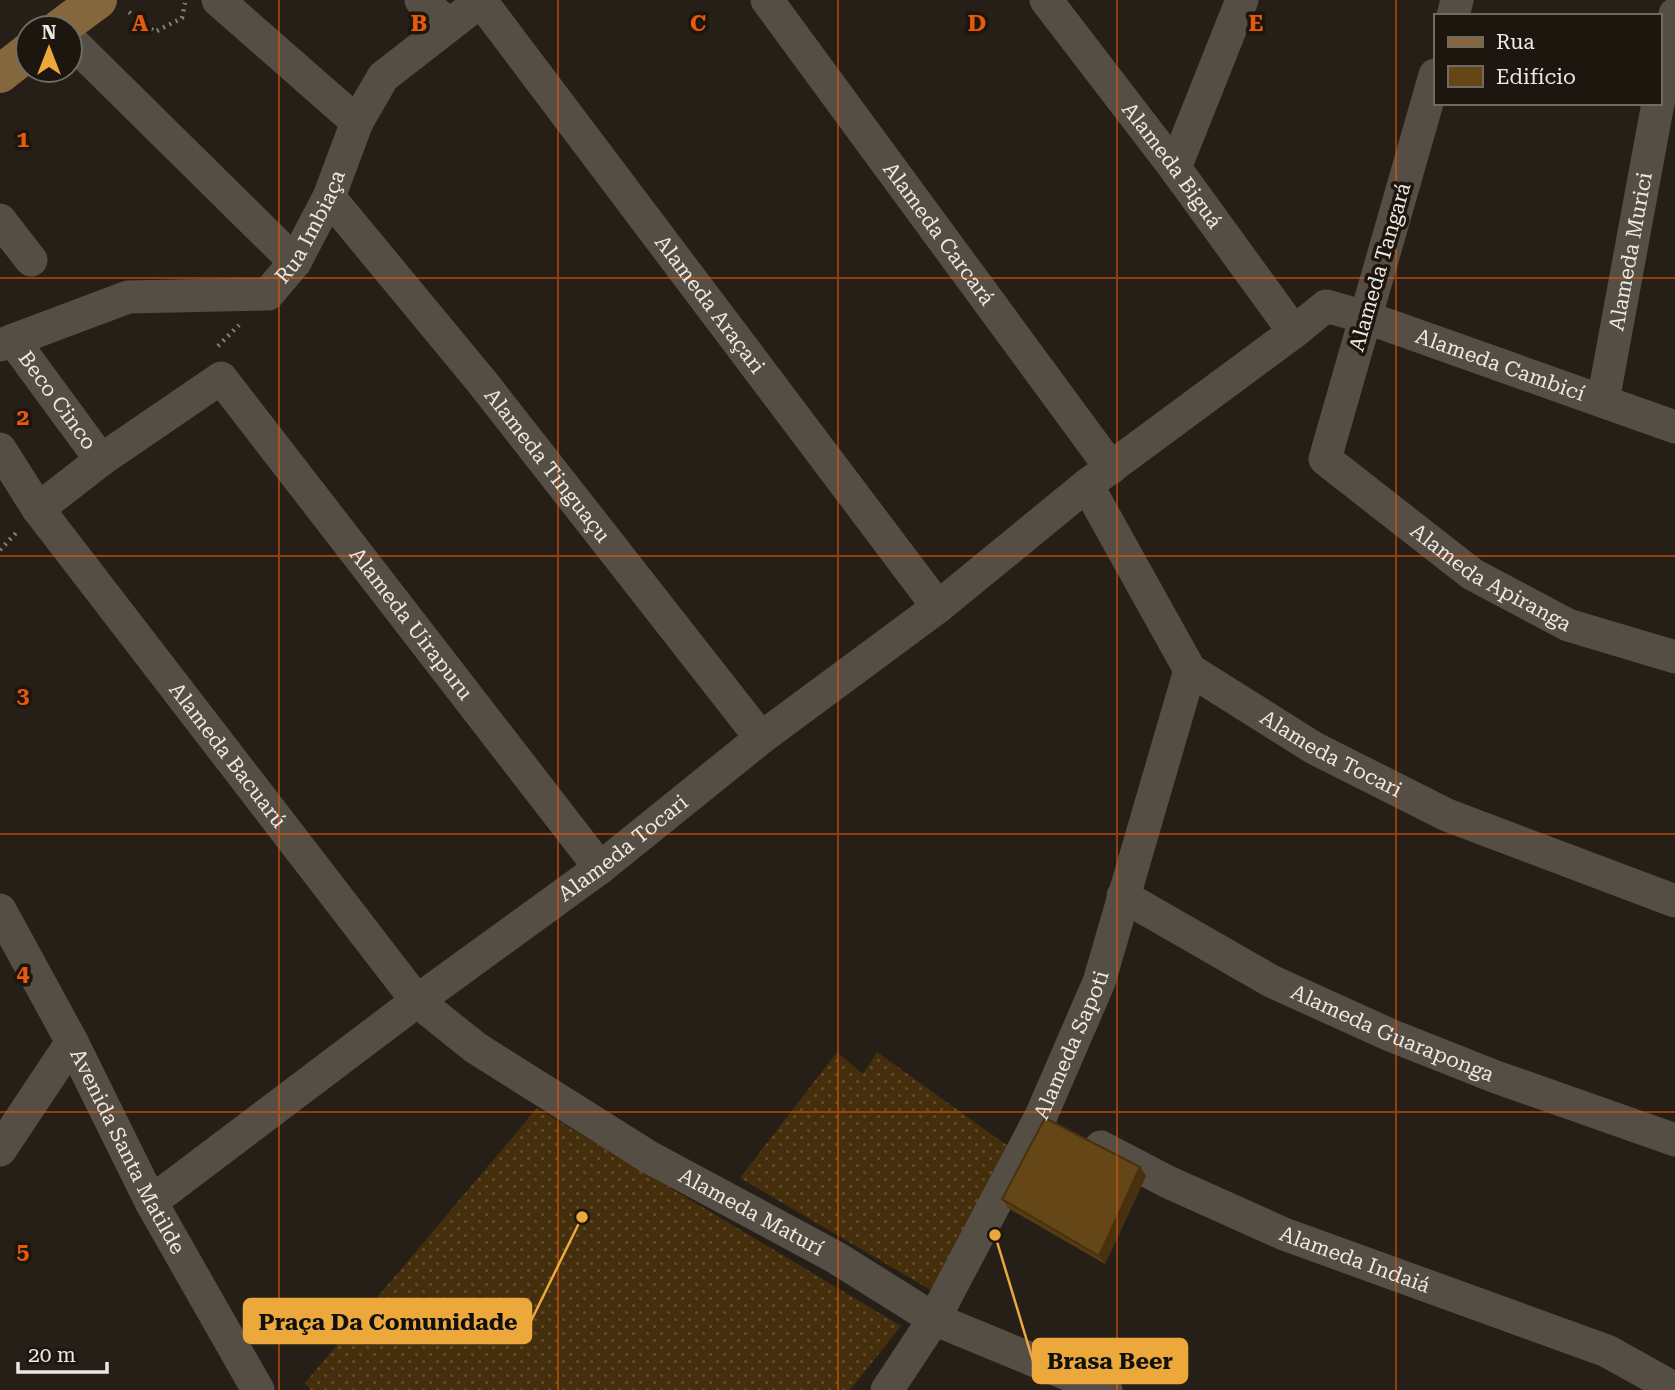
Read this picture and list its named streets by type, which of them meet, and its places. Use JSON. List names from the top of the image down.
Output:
{
  "streets": {
    "street": [
      "Alameda Biguá",
      "Rua Imbiaça",
      "Alameda Carcará",
      "Alameda Murici",
      "Alameda Tangará",
      "Alameda Araçari",
      "Alameda Cambicí",
      "Beco Cinco",
      "Alameda Tinguaçu",
      "Alameda Apiranga",
      "Alameda Uirapuru",
      "Alameda Tocari",
      "Alameda Bacuarú",
      "Alameda Guaraponga",
      "Alameda Sapoti",
      "Avenida Santa Matilde",
      "Alameda Maturí",
      "Alameda Indaiá"
    ]
  },
  "crossings": [
    ["Alameda Biguá", "Alameda Tocari"],
    ["Rua Imbiaça", "Alameda Araçari"],
    ["Rua Imbiaça", "Alameda Tinguaçu"],
    ["Rua Imbiaça", "Alameda Uirapuru"],
    ["Alameda Carcará", "Alameda Tocari"],
    ["Alameda Murici", "Alameda Cambicí"],
    ["Alameda Tangará", "Alameda Cambicí"],
    ["Alameda Tangará", "Alameda Apiranga"],
    ["Alameda Araçari", "Alameda Tocari"],
    ["Alameda Cambicí", "Alameda Tocari"],
    ["Alameda Tinguaçu", "Alameda Tocari"],
    ["Alameda Uirapuru", "Alameda Tocari"],
    ["Alameda Tocari", "Alameda Bacuarú"],
    ["Alameda Tocari", "Alameda Sapoti"],
    ["Alameda Tocari", "Avenida Santa Matilde"],
    ["Alameda Tocari", "Alameda Maturí"],
    ["Alameda Bacuarú", "Alameda Maturí"],
    ["Alameda Guaraponga", "Alameda Sapoti"],
    ["Alameda Sapoti", "Alameda Maturí"],
    ["Alameda Sapoti", "Alameda Indaiá"]
  ],
  "places": ["Praça Da Comunidade", "Brasa Beer"],
  "legend": ["Rua", "Edifício"],
  "scale_bar": "20 m",
  "north": "top",
  "grid": {
    "columns": [
      "A",
      "B",
      "C",
      "D",
      "E"
    ],
    "rows": [
      "1",
      "2",
      "3",
      "4",
      "5"
    ]
  }
}
